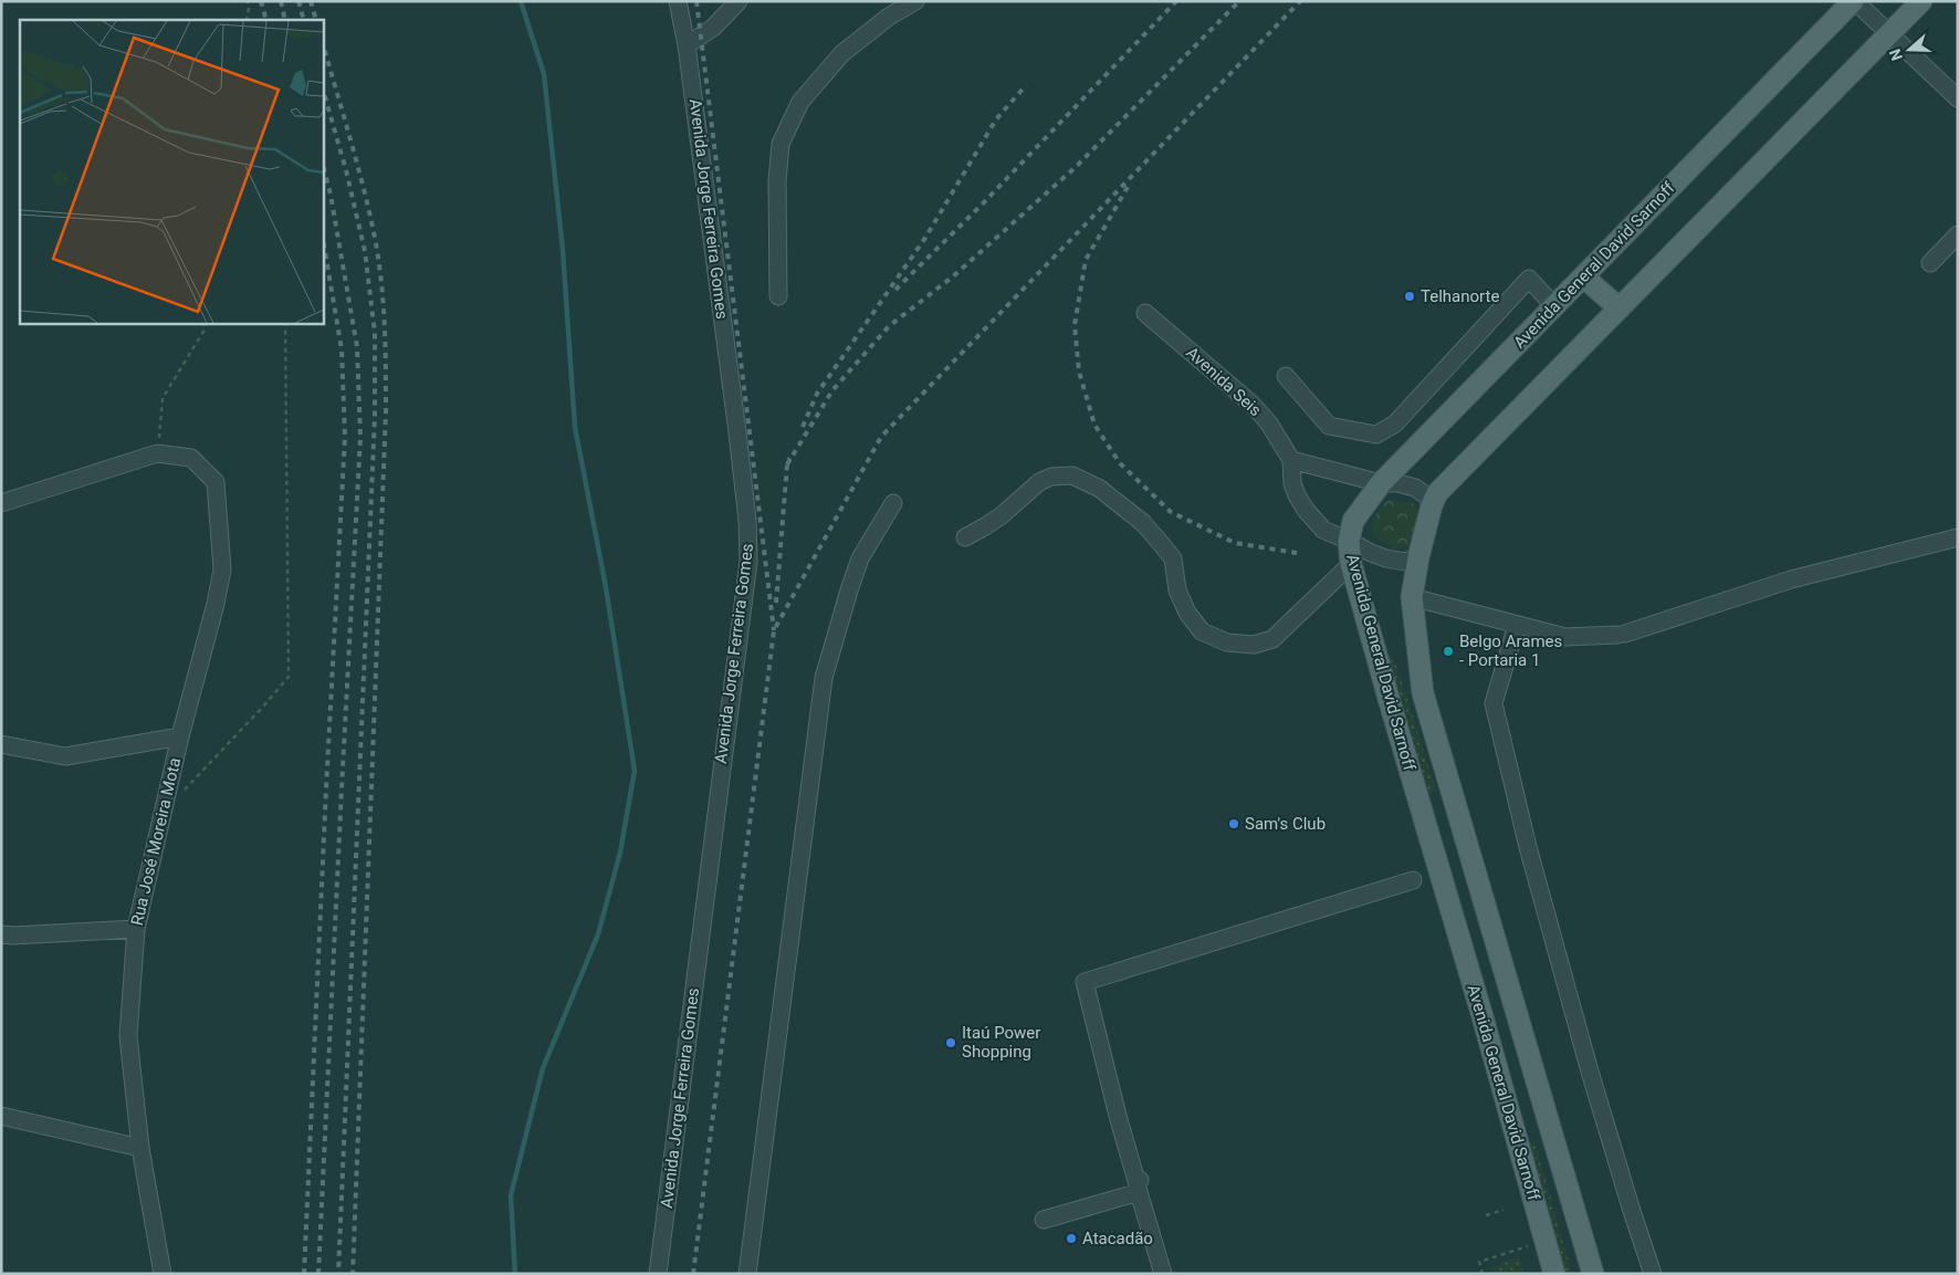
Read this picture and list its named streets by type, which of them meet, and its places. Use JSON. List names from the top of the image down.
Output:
{
  "streets": {
    "main road": ["Avenida General David Sarnoff"],
    "street": ["Avenida Jorge Ferreira Gomes", "Avenida Seis", "Rua José Moreira Mota"]
  },
  "crossings": [
    ["Avenida General David Sarnoff", "Avenida Seis"]
  ],
  "places": [
    "Telhanorte",
    "Belgo Arames - Portaria 1",
    "Sam's Club",
    "Itaú Power Shopping",
    "Atacadão"
  ],
  "north": "left"
}
